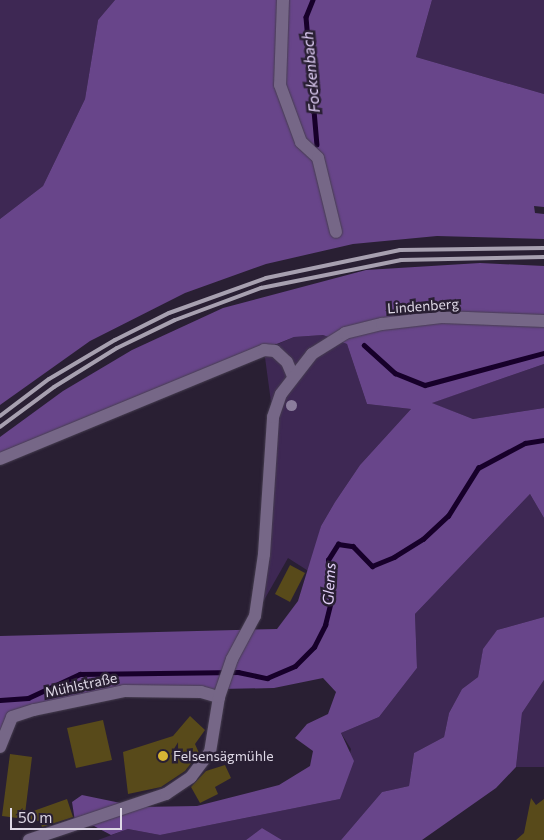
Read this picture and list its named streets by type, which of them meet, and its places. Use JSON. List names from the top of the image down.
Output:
{
  "streets": {
    "lane": ["Lindenberg", "Mühlstraße"]
  },
  "water": ["Fockenbach", "Glems"],
  "places": ["Felsensägmühle"],
  "scale_bar": "50 m"
}
